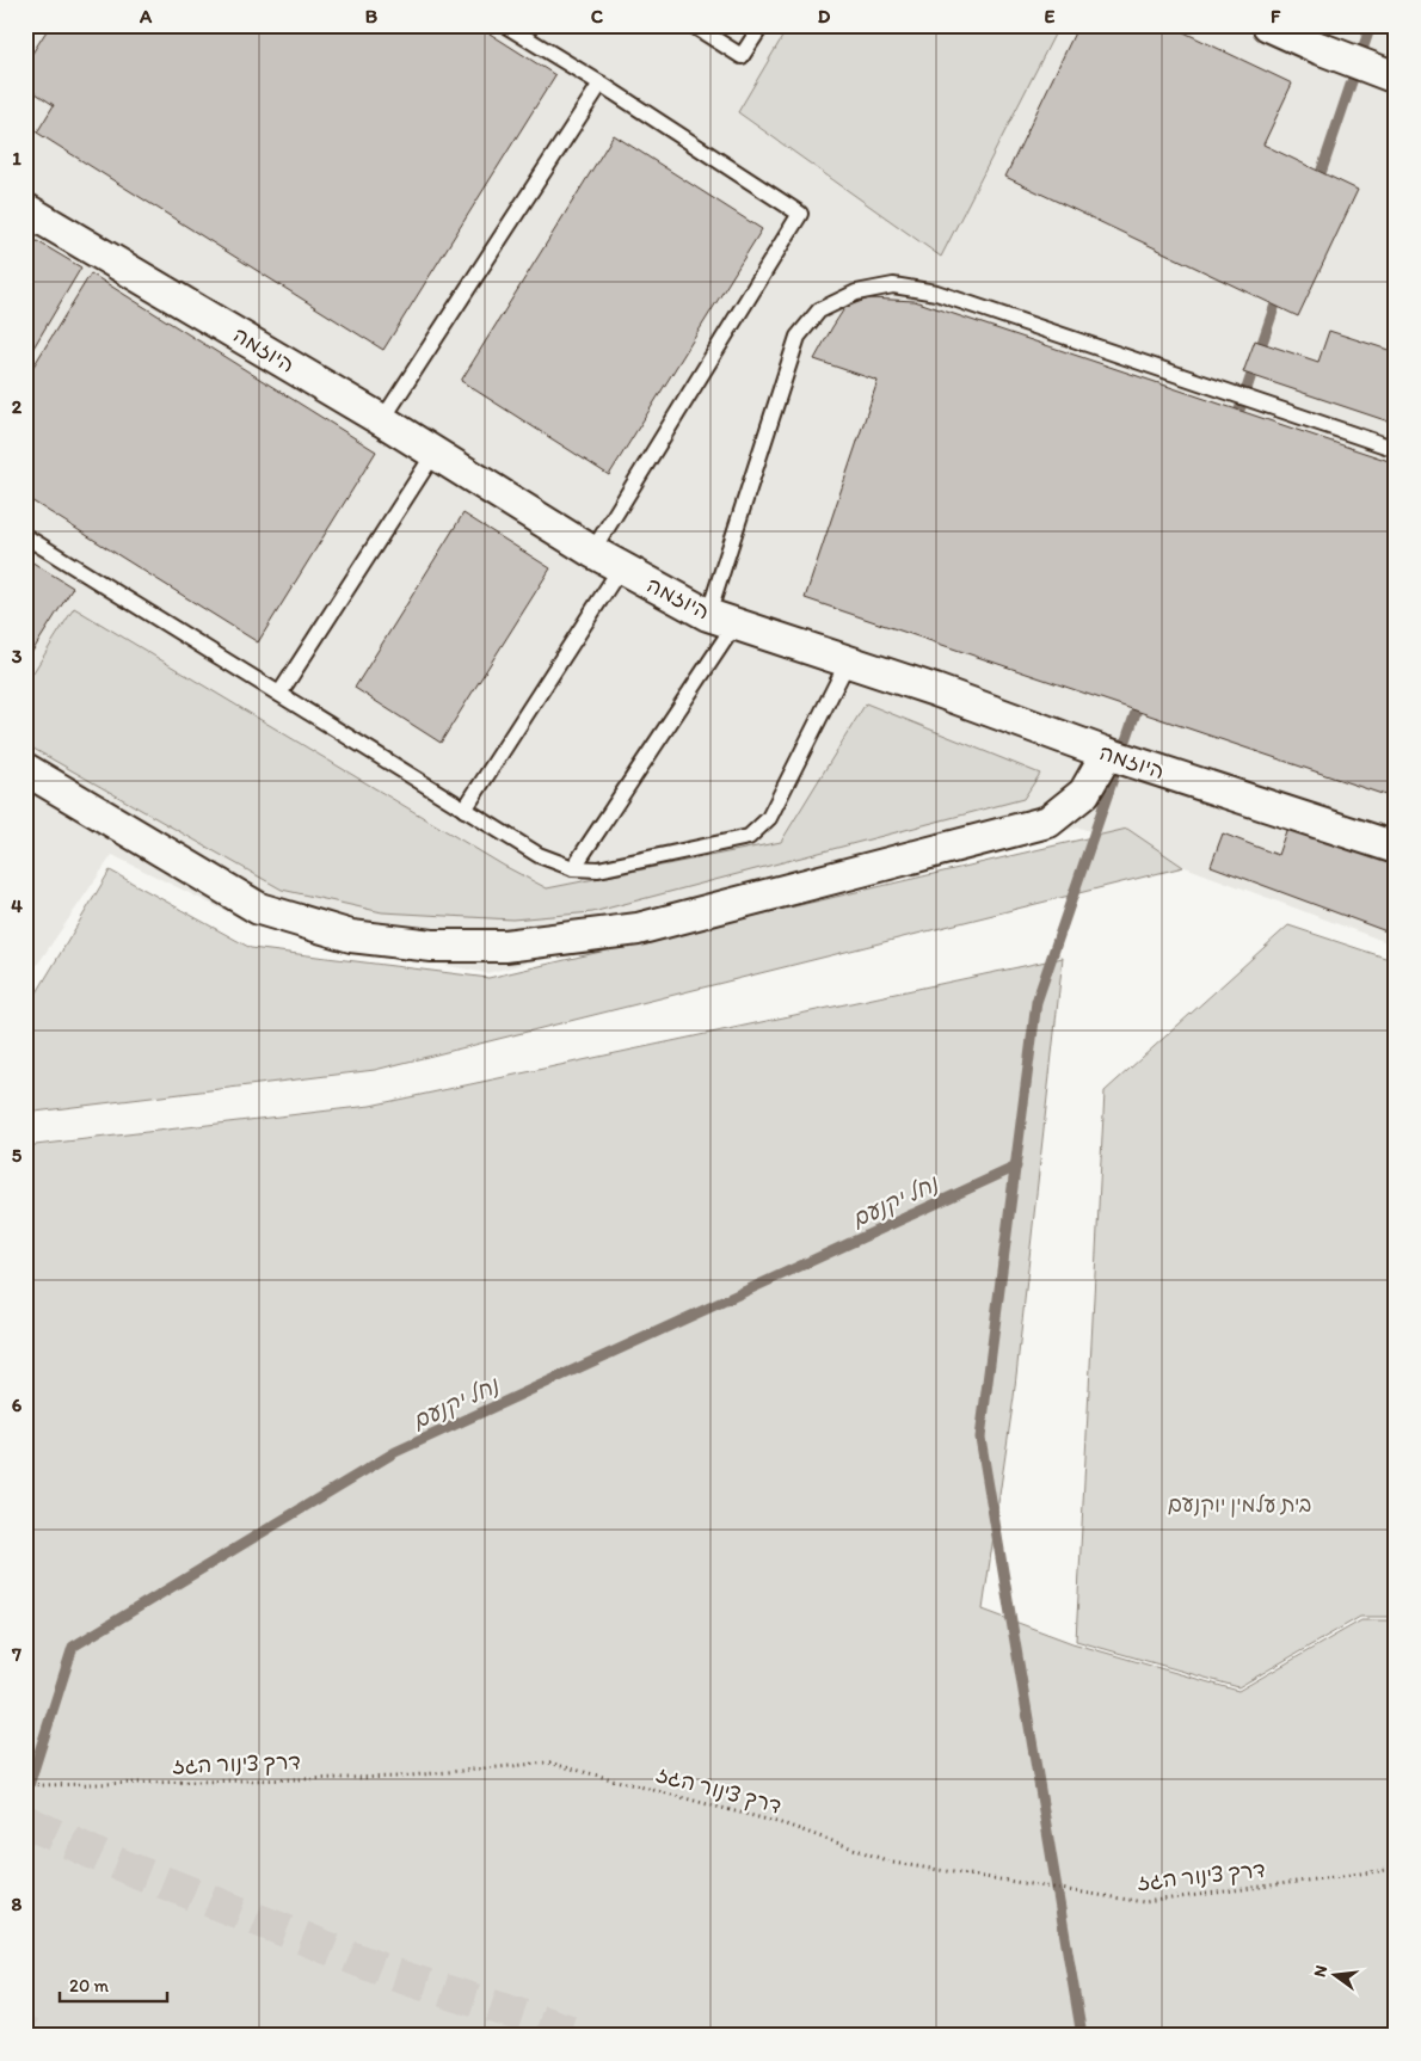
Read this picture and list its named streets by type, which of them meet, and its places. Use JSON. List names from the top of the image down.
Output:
{
  "streets": {
    "street": ["היוזמה"],
    "path": ["דרך צינור הגז"]
  },
  "water": ["נחל יקנעם"],
  "parks": ["בית עלמין יוקנעם"],
  "scale_bar": "20 m",
  "north": "left",
  "grid": {
    "columns": [
      "A",
      "B",
      "C",
      "D",
      "E",
      "F"
    ],
    "rows": [
      "1",
      "2",
      "3",
      "4",
      "5",
      "6",
      "7",
      "8"
    ]
  }
}
